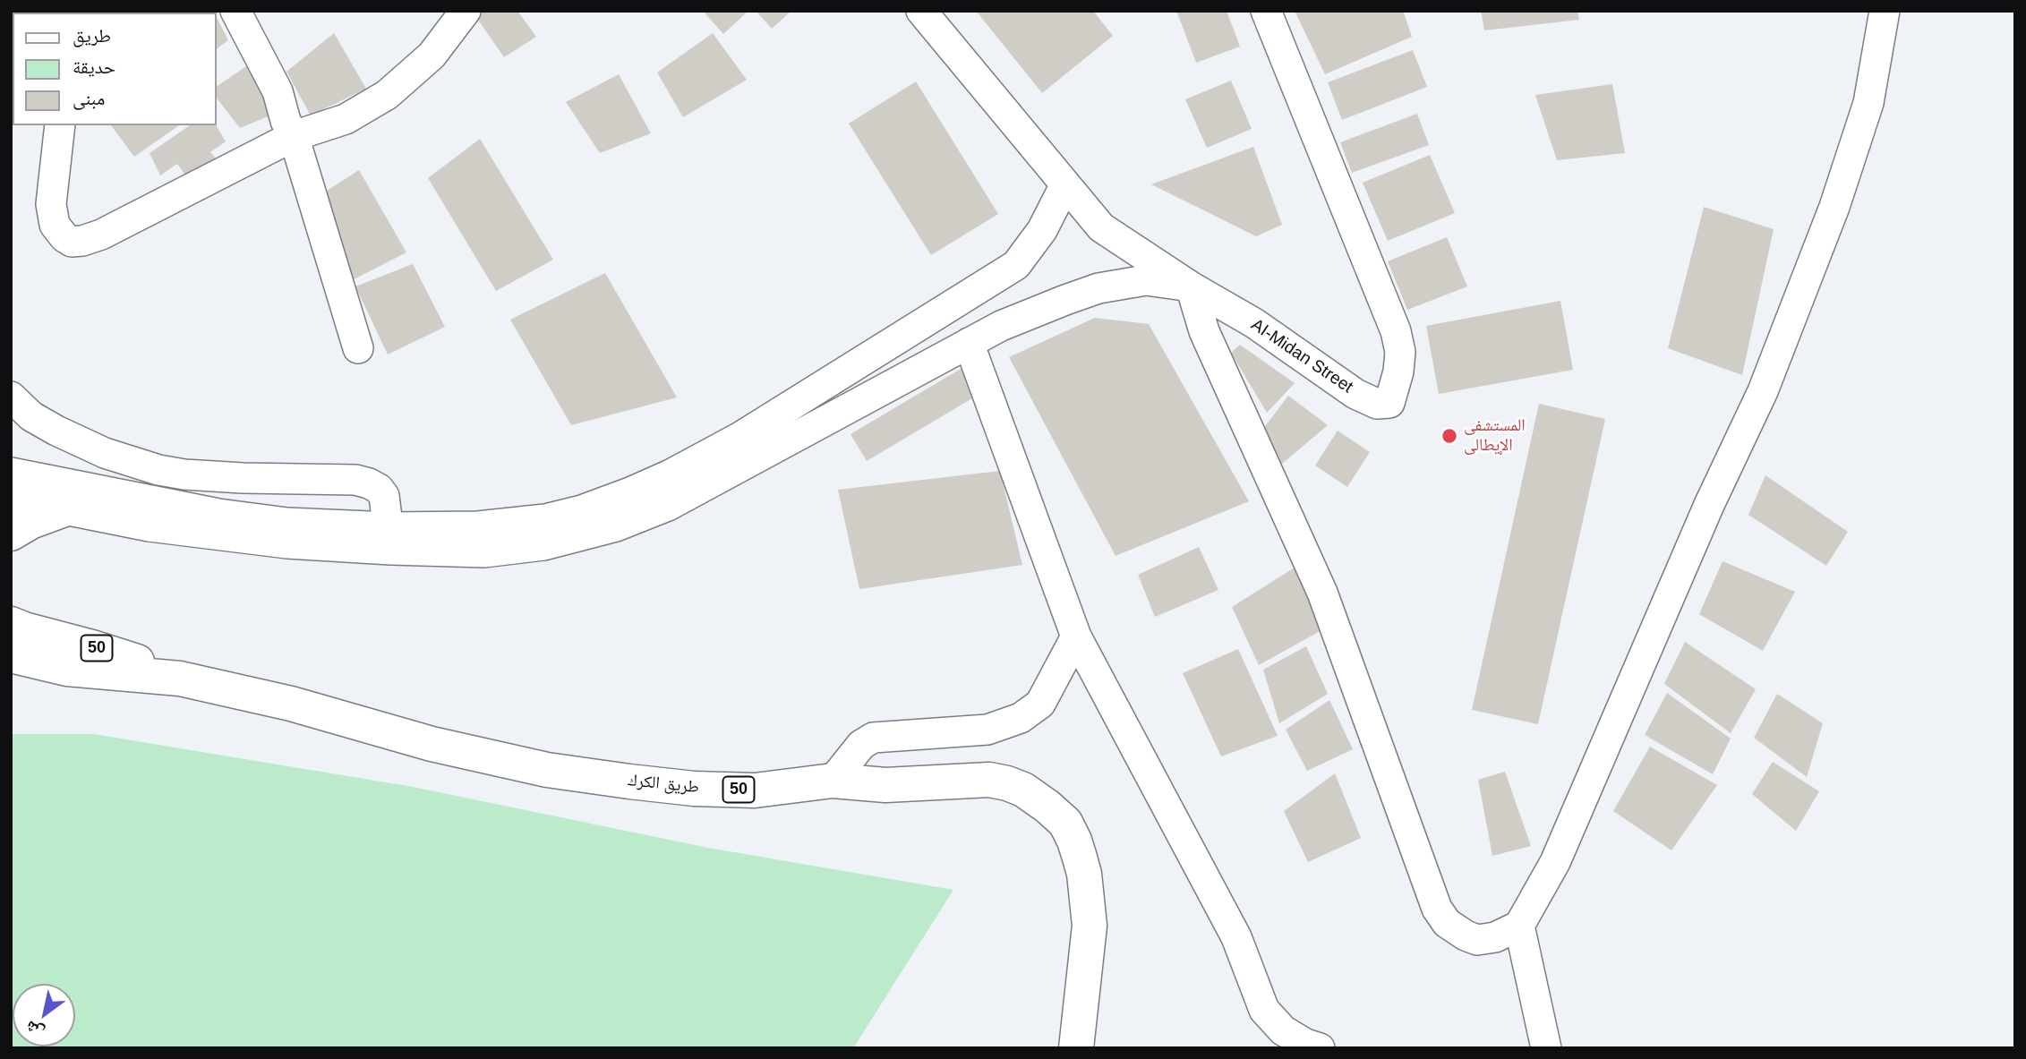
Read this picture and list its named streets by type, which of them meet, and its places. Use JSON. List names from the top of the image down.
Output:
{
  "streets": {
    "main road": ["50", "طريق الكرك"],
    "street": ["AI-Midan Street"]
  },
  "places": ["المستشفى الإيطالى"],
  "legend": ["طريق", "حديقة", "مبنى"],
  "north": "bottom left"
}
